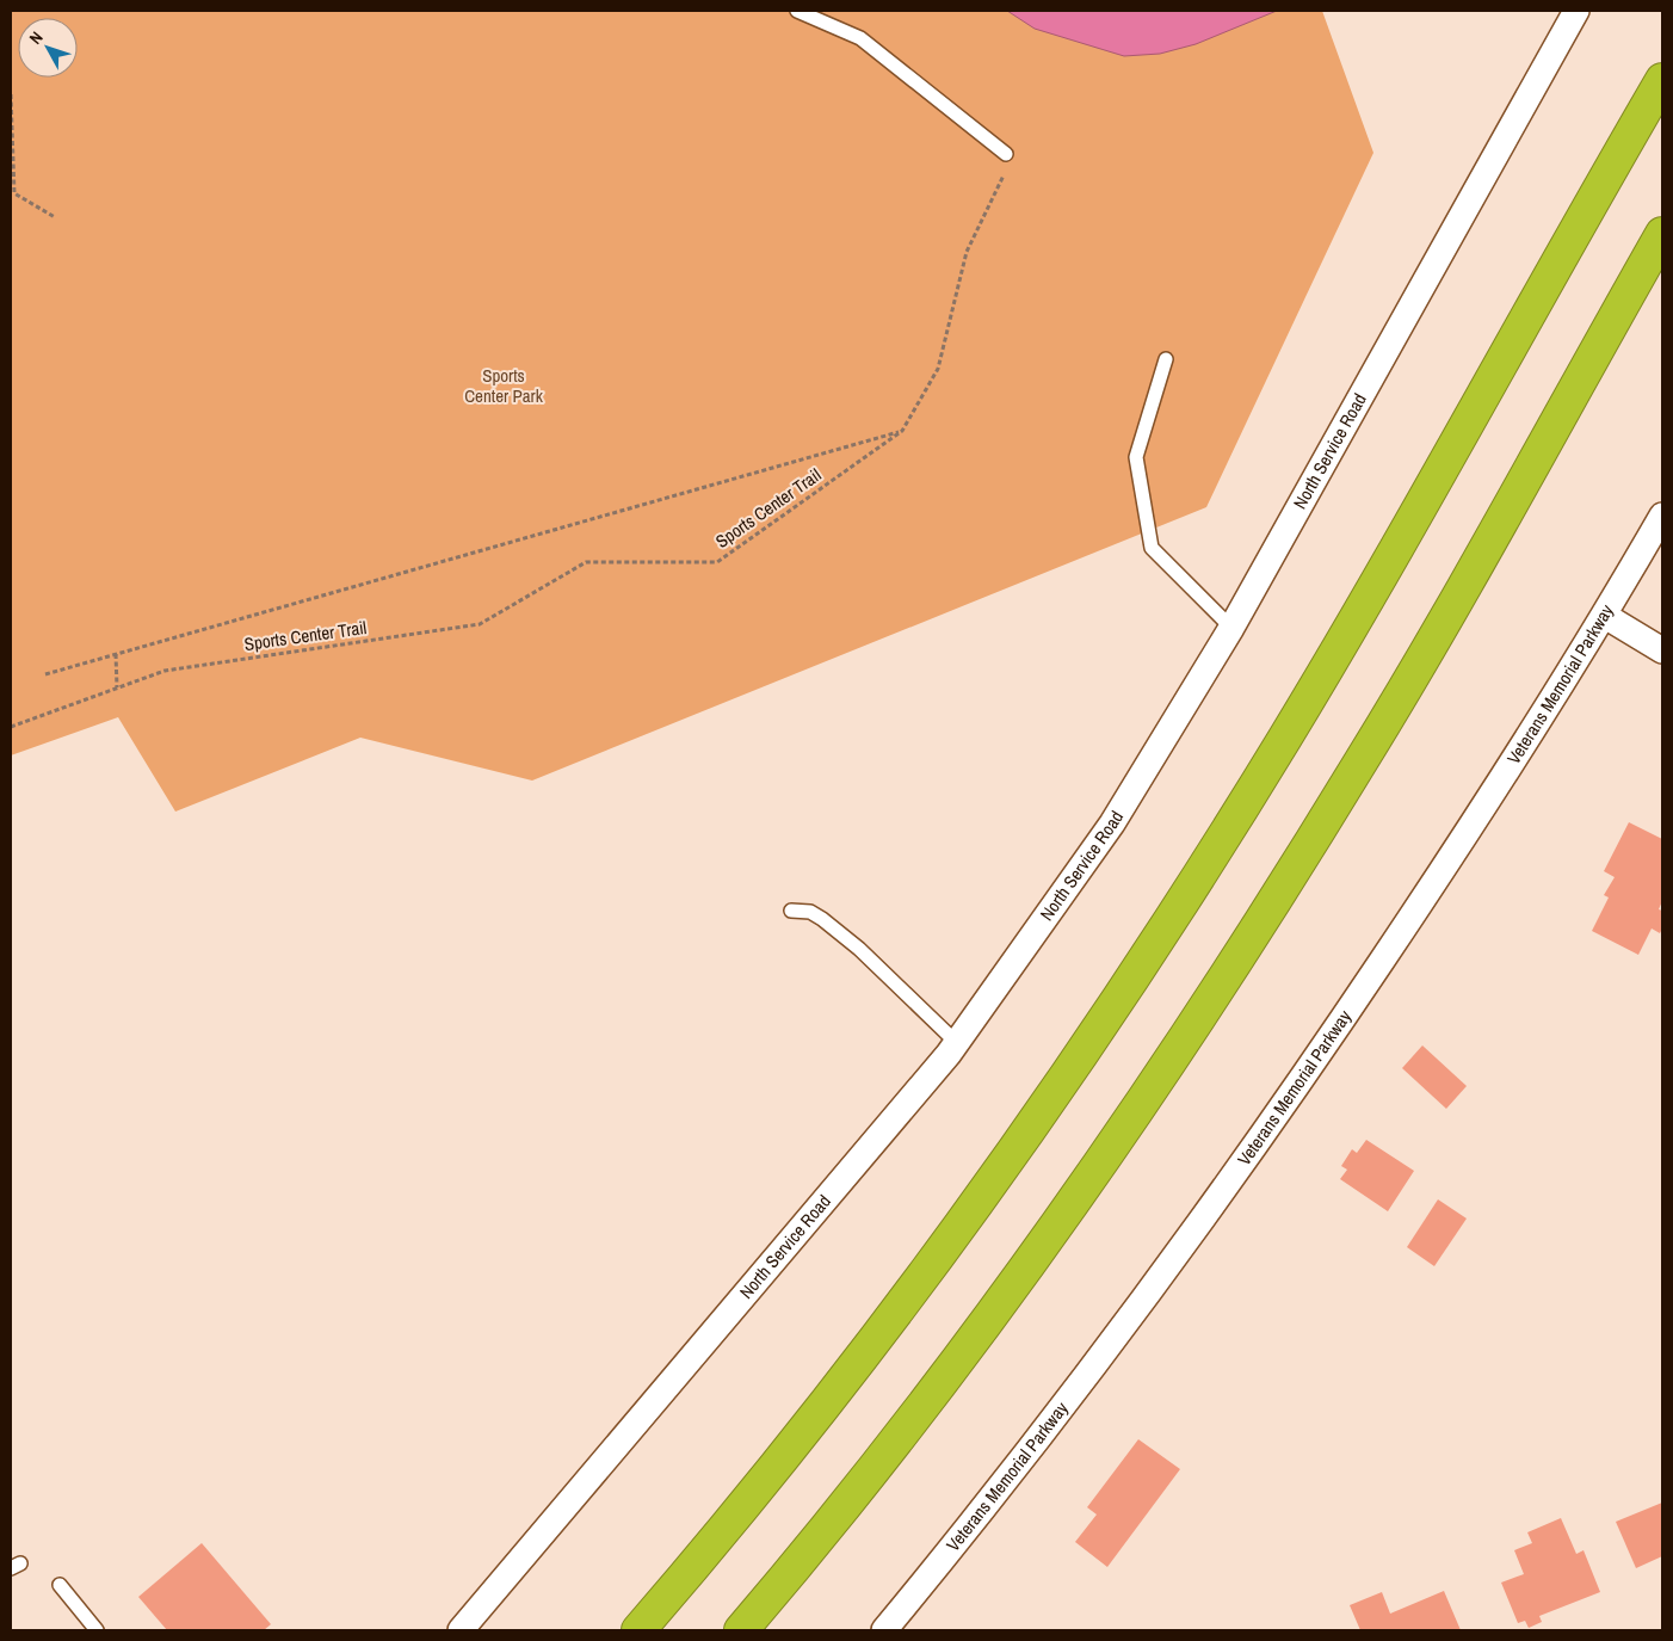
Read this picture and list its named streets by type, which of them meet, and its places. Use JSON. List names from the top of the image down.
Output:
{
  "streets": {
    "street": ["North Service Road", "Veterans Memorial Parkway"],
    "path": ["Sports Center Trail"]
  },
  "parks": ["Sports Center Park"],
  "north": "top left"
}
